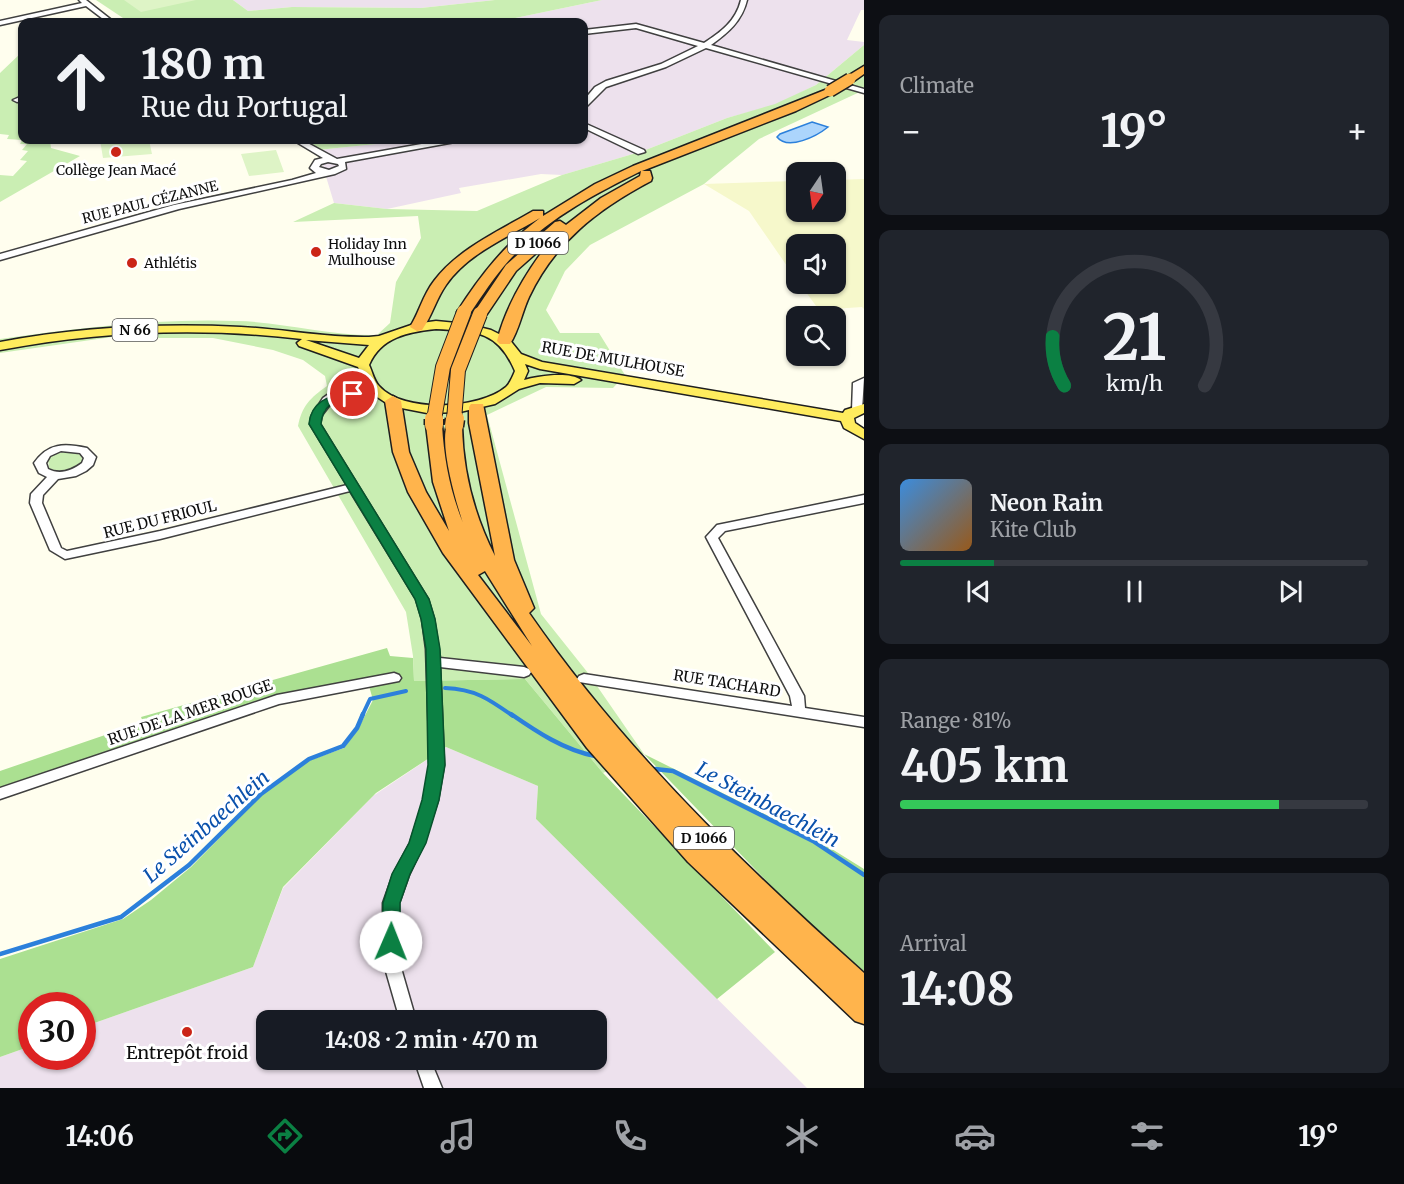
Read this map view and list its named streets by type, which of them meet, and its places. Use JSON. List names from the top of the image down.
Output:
{
  "streets": {
    "highway": ["D 1066"],
    "main road": ["N 66", "RUE DE MULHOUSE"],
    "street": [
      "RUE PAUL CÉZANNE",
      "RUE DU FRIOUL",
      "RUE TACHARD",
      "RUE DE LA MER ROUGE"
    ]
  },
  "water": ["Le Steinbaechlein"],
  "places": [
    "Collège Jean Macé",
    "Holiday Inn Mulhouse",
    "Athlétis",
    "Entrepôt froid"
  ],
  "north": "bottom",
  "page": {
    "tile": [
      "Climate",
      ["Range · 81%", "405 km"],
      ["Arrival", "14:08"]
    ],
    "turn": ["180 m", "Rue du Portugal"],
    "heat": ["−", "19°", "+"],
    "song": ["Neon Rain", "Kite Club"],
    "limit": "30",
    "trip": "14:08 · 2 min · 470 m",
    "tabs": ["14:06", "19°"],
    "gauge": ["21", "km/h"]
  }
}
